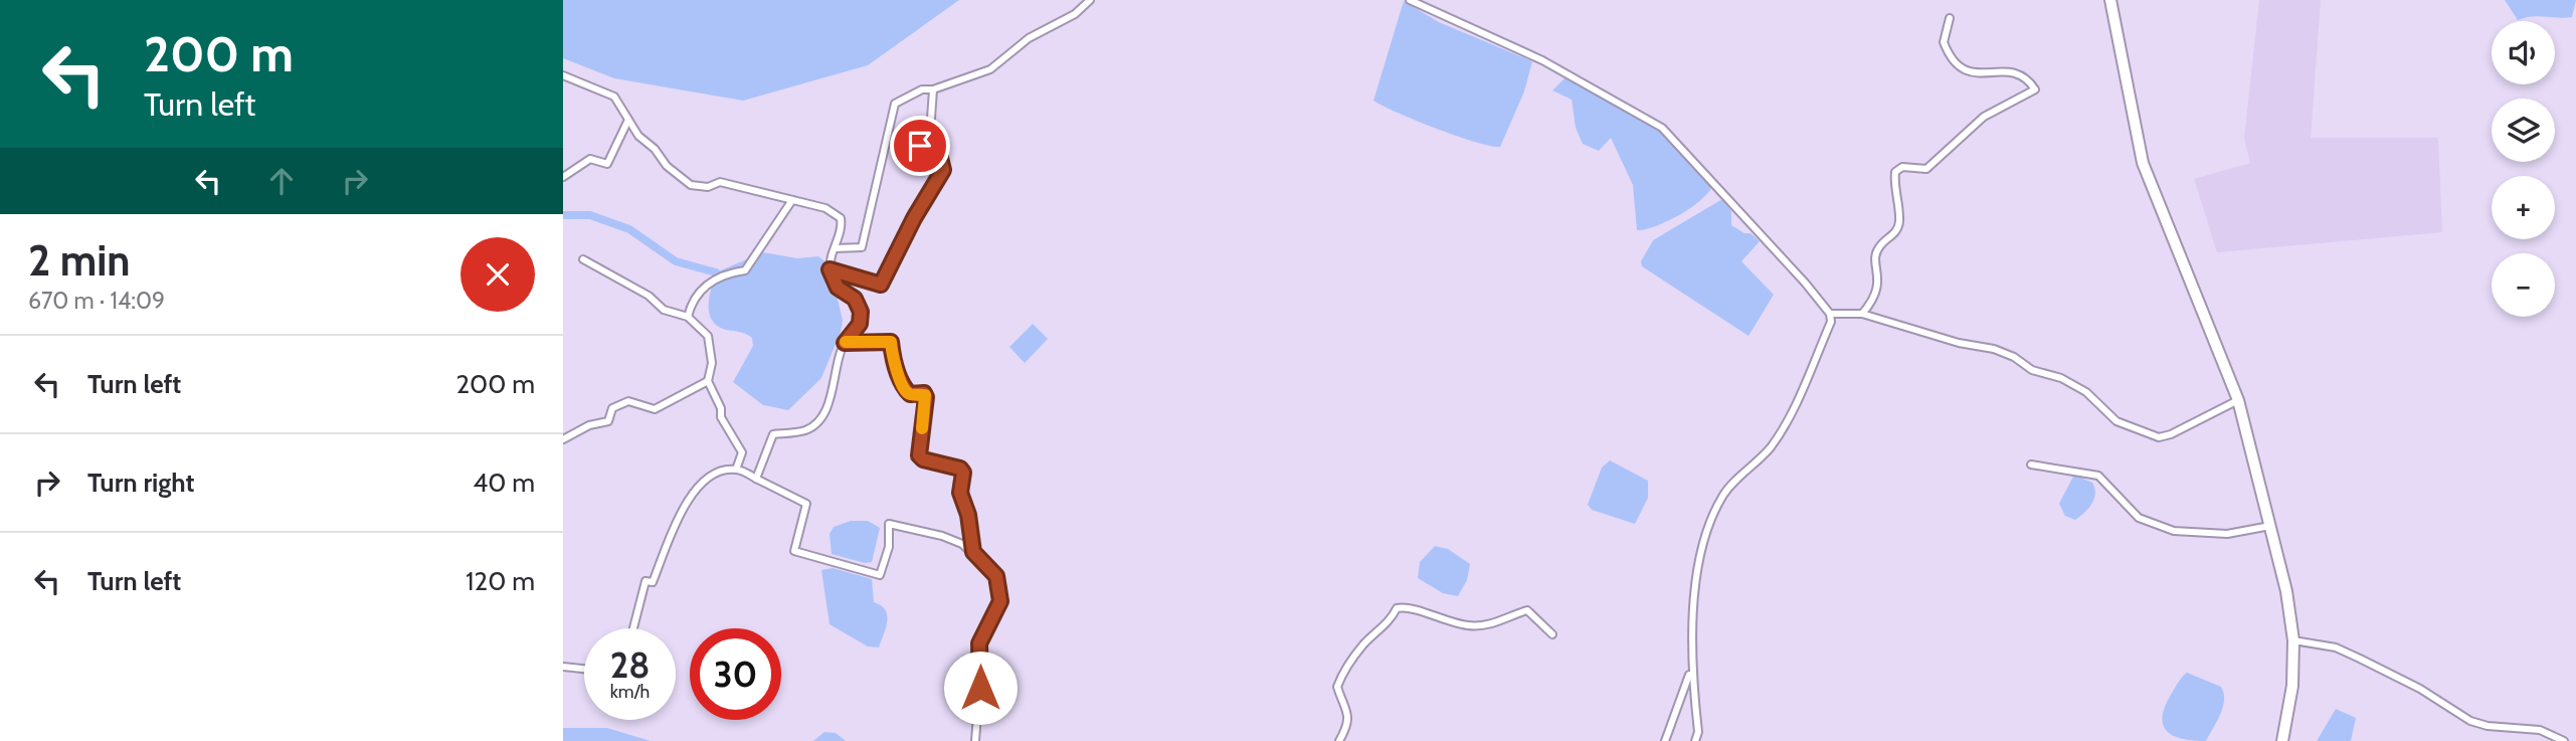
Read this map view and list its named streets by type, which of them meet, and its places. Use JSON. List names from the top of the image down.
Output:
{
  "page": {
    "turn": ["200 m", "Turn left"],
    "map_buttons": ["+", "−"],
    "heading": ["2 min", "670 m · 14:09"],
    "list": [
      {
        "name": "Turn left",
        "value": "200 m"
      },
      {
        "name": "Turn right",
        "value": "40 m"
      },
      {
        "name": "Turn left",
        "value": "120 m"
      }
    ],
    "speed": "28 km/h",
    "limit": "30"
  }
}
